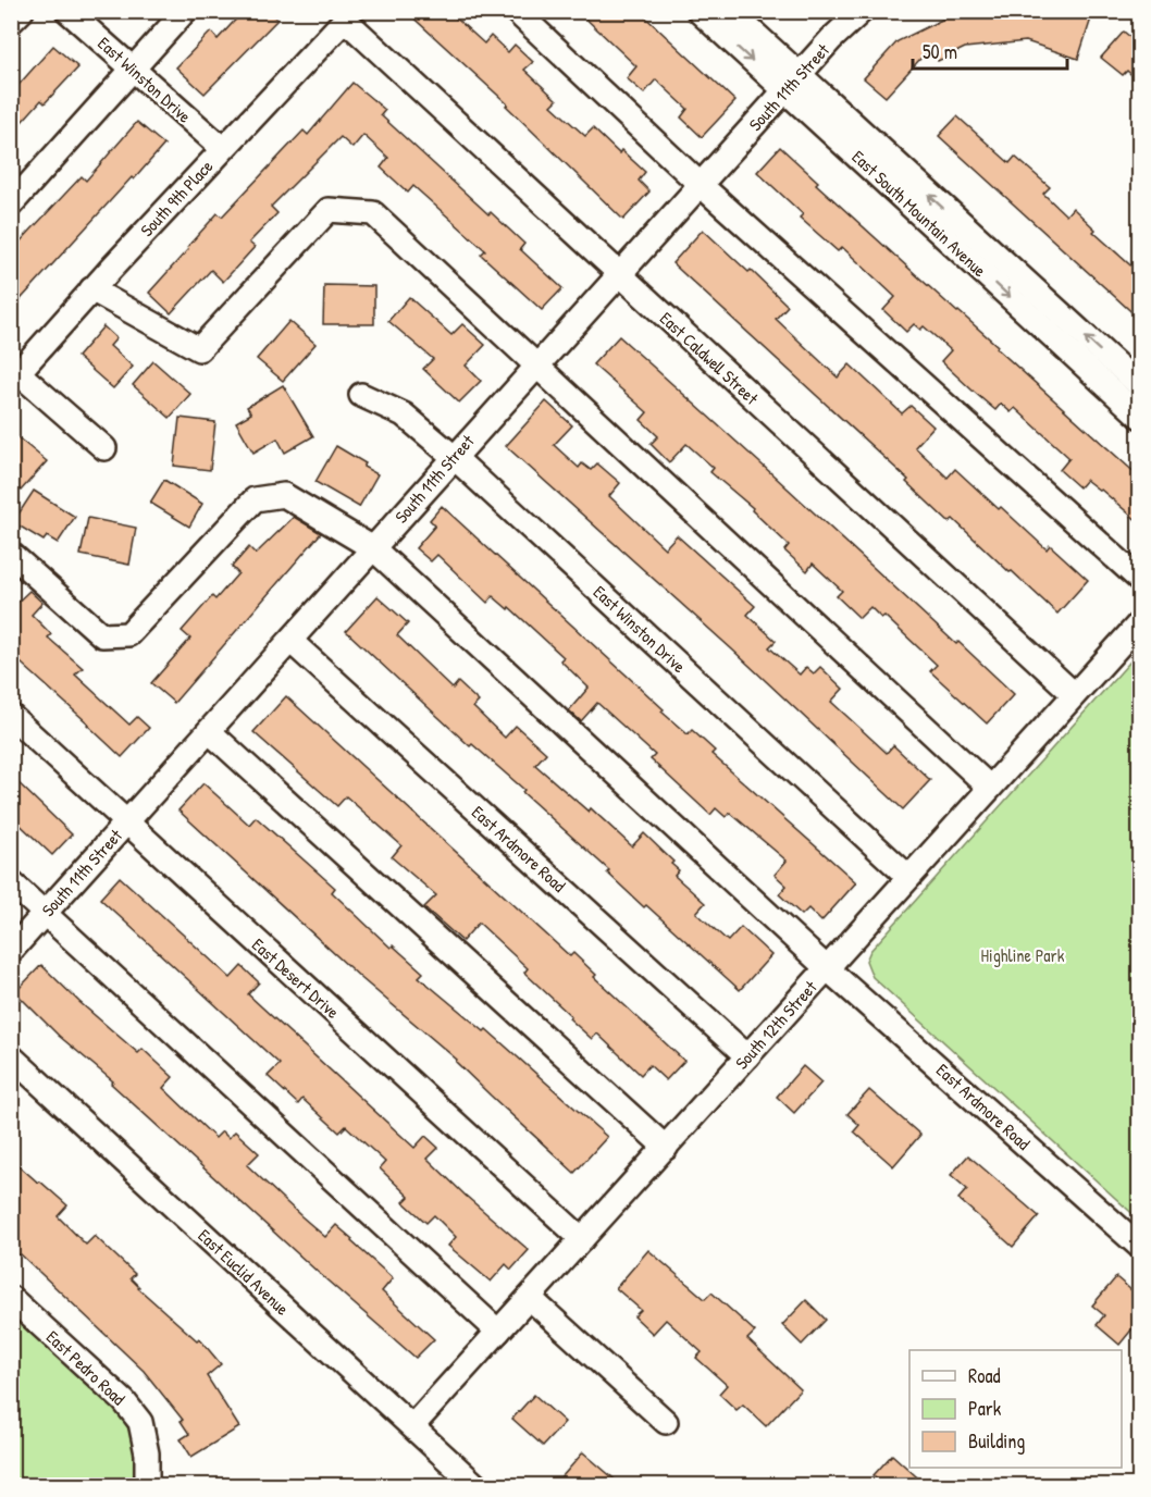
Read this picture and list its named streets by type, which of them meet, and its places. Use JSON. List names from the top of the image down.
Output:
{
  "streets": {
    "street": [
      "East Winston Drive",
      "South 11th Street",
      "South 9th Place",
      "East South Mountain Avenue",
      "East Caldwell Street",
      "East Ardmore Road",
      "East Desert Drive",
      "South 12th Street",
      "East Euclid Avenue",
      "East Pedro Road"
    ]
  },
  "crossings": [
    ["East Winston Drive", "South 11th Street"],
    ["East Winston Drive", "South 9th Place"],
    ["East Winston Drive", "South 12th Street"],
    ["South 11th Street", "East South Mountain Avenue"],
    ["South 11th Street", "East Caldwell Street"],
    ["South 11th Street", "East Ardmore Road"],
    ["South 11th Street", "East Desert Drive"],
    ["South 9th Place", "East Caldwell Street"],
    ["East Caldwell Street", "South 12th Street"],
    ["East Ardmore Road", "South 12th Street"],
    ["East Desert Drive", "South 12th Street"],
    ["South 12th Street", "East Euclid Avenue"]
  ],
  "parks": ["Highline Park"],
  "legend": ["Road", "Park", "Building"],
  "scale_bar": "50 m"
}
